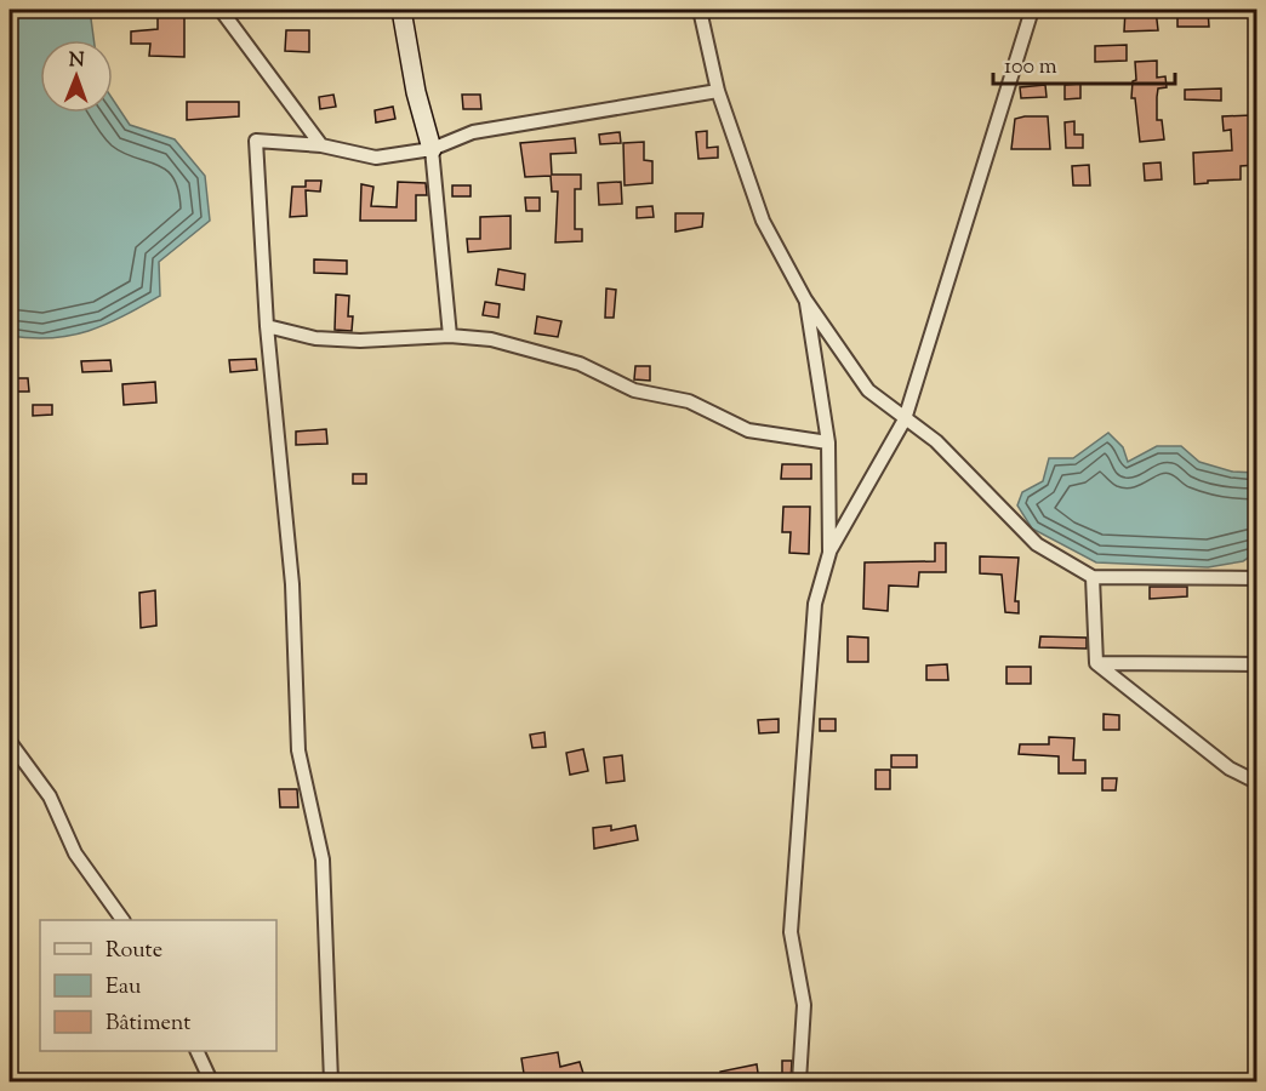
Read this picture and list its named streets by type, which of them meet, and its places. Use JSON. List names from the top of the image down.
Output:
{
  "legend": ["Route", "Eau", "Bâtiment"],
  "scale_bar": "100 m",
  "north": "top"
}
